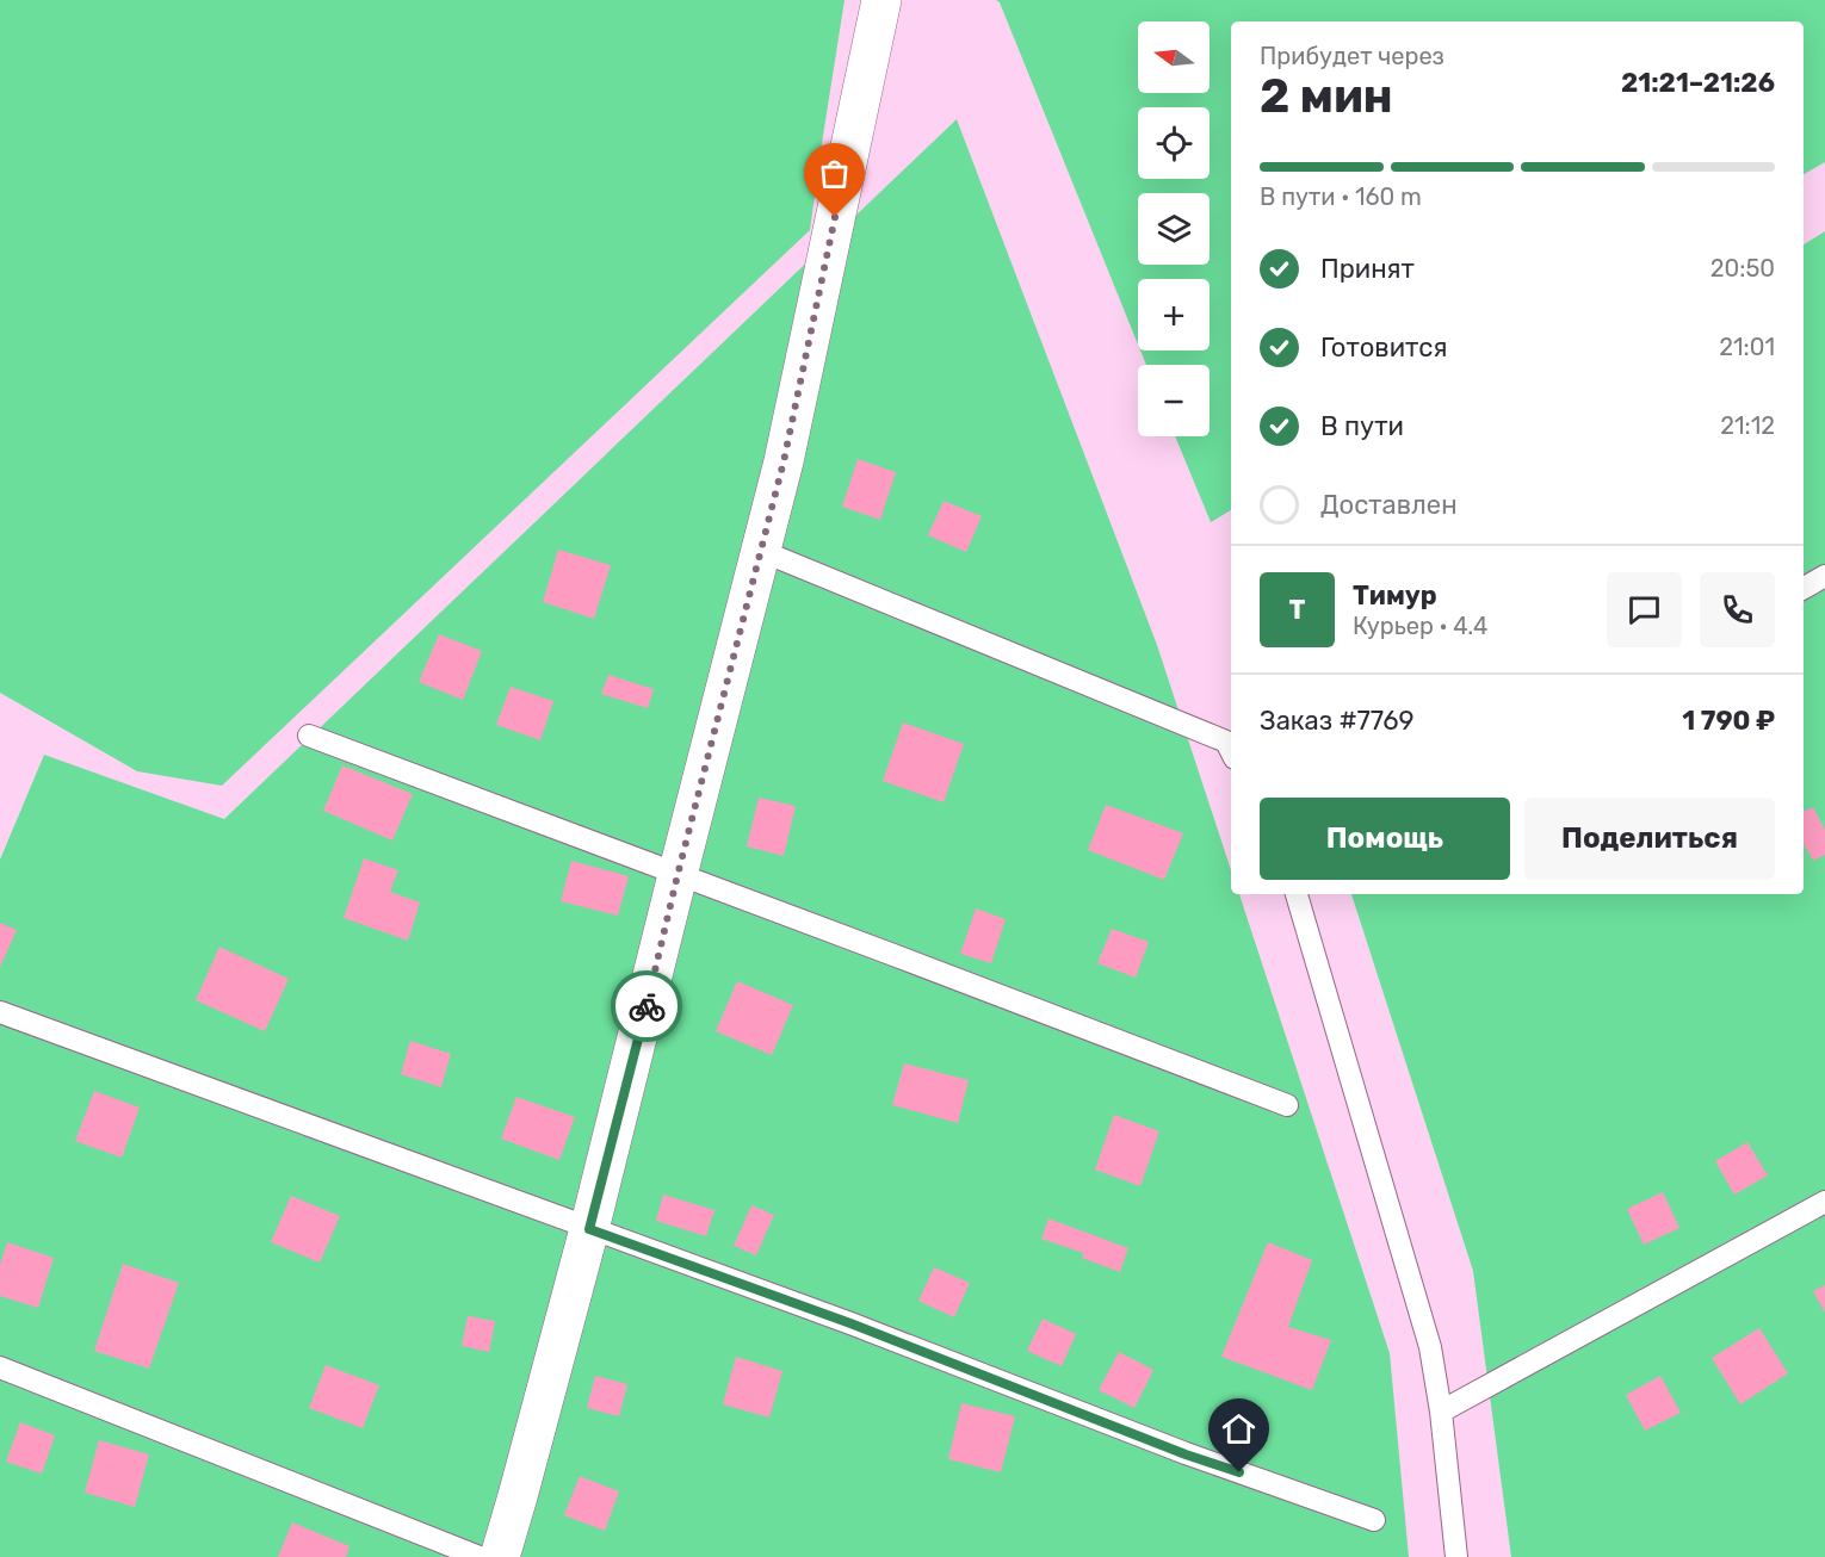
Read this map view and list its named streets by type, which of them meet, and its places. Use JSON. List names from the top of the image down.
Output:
{
  "north": "left",
  "page": {
    "map_buttons": ["+", "−"],
    "heading": ["2 мин", "Прибудет через", "21:21–21:26"],
    "panel": [
      "Тимур",
      "Курьер · 4.4",
      "Заказ #7769",
      "1 790 ₽"
    ],
    "bar": "В пути · 160 m",
    "list": [
      ["Принят", "20:50"],
      ["Готовится", "21:01"],
      ["В пути", "21:12"],
      "Доставлен"
    ],
    "round": "Т",
    "buttons": ["Помощь", "Поделиться"]
  }
}
